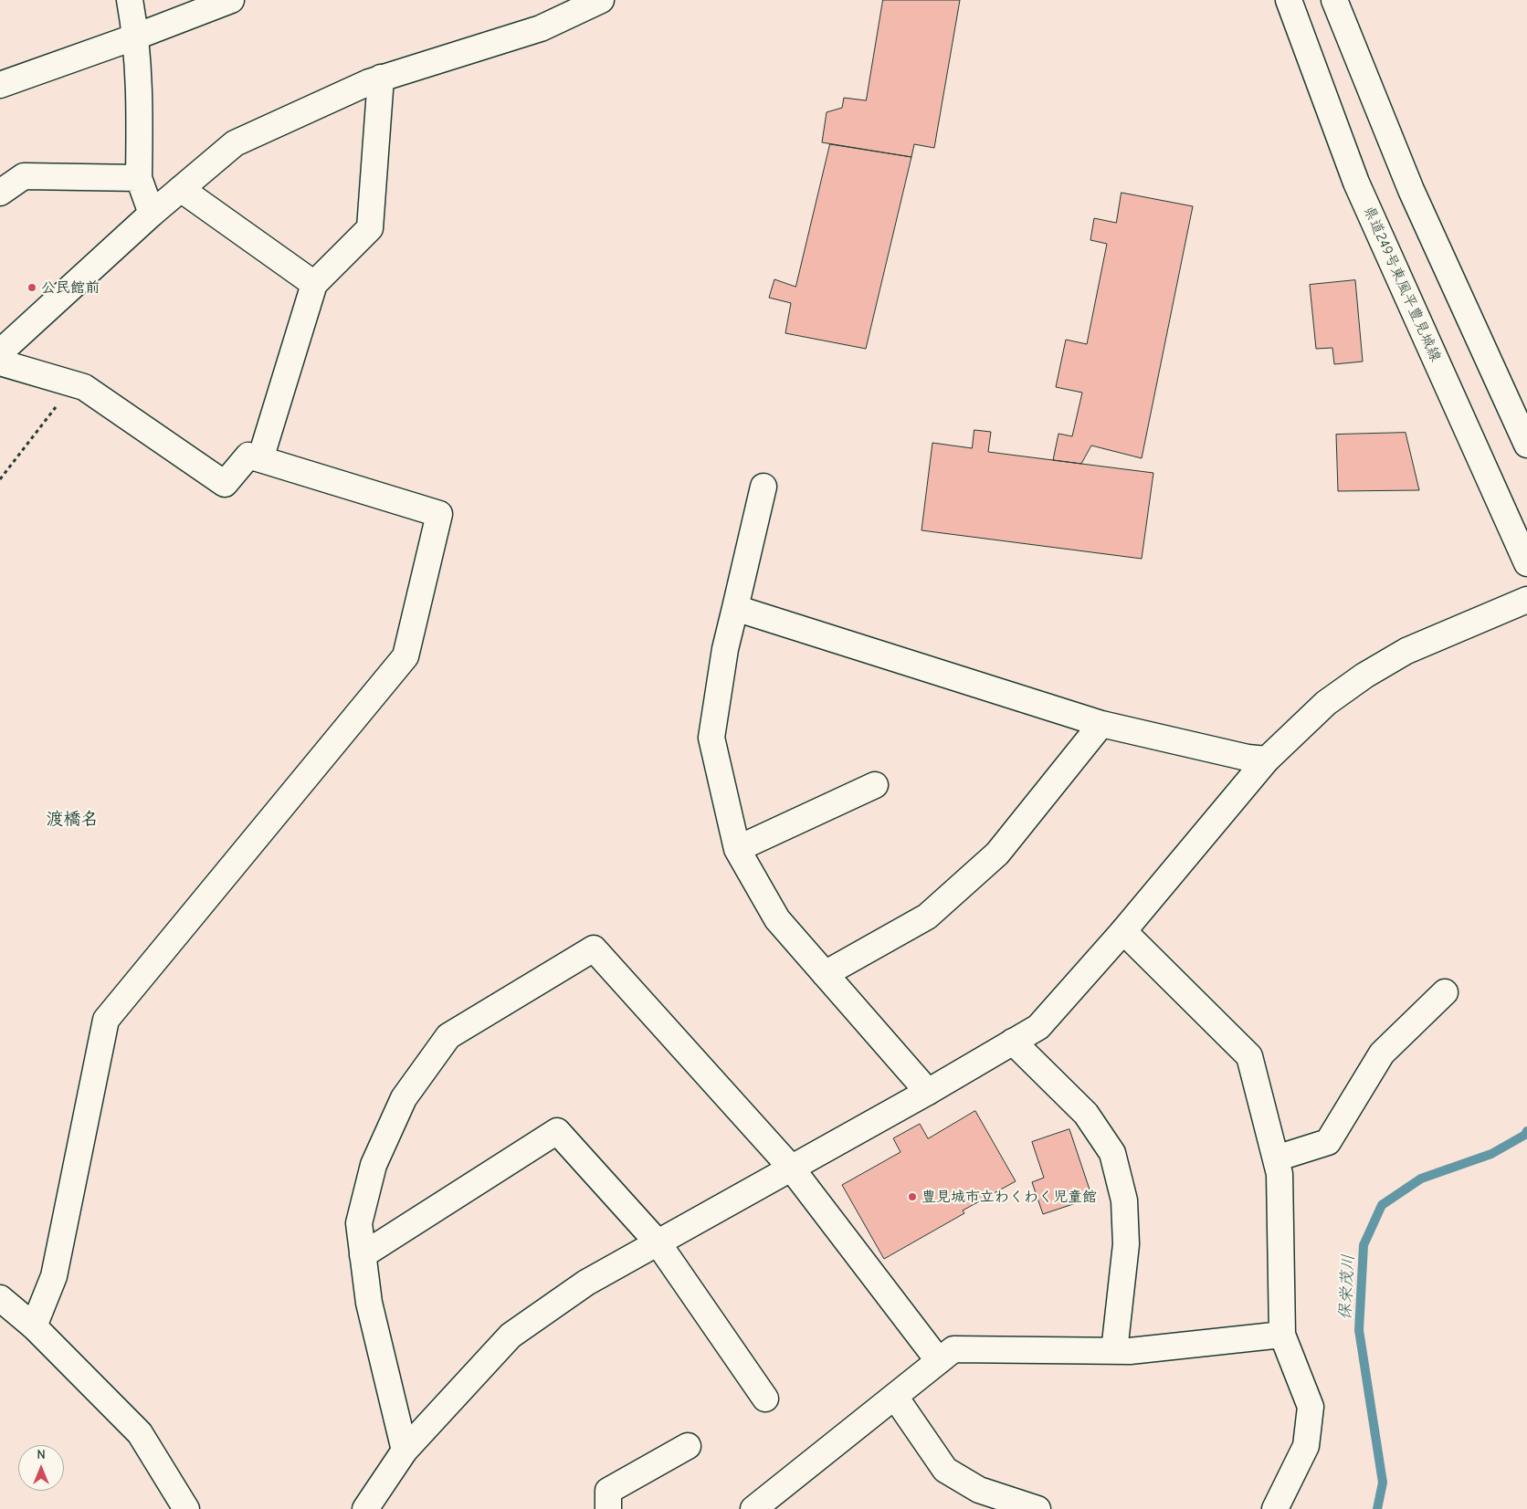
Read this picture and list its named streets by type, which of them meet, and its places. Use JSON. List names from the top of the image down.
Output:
{
  "streets": {
    "street": ["県道249号東風平豊見城線"]
  },
  "districts": ["渡橋名"],
  "water": ["保栄茂川"],
  "places": ["公民館前", "豊見城市立わくわく児童館"],
  "north": "top"
}
